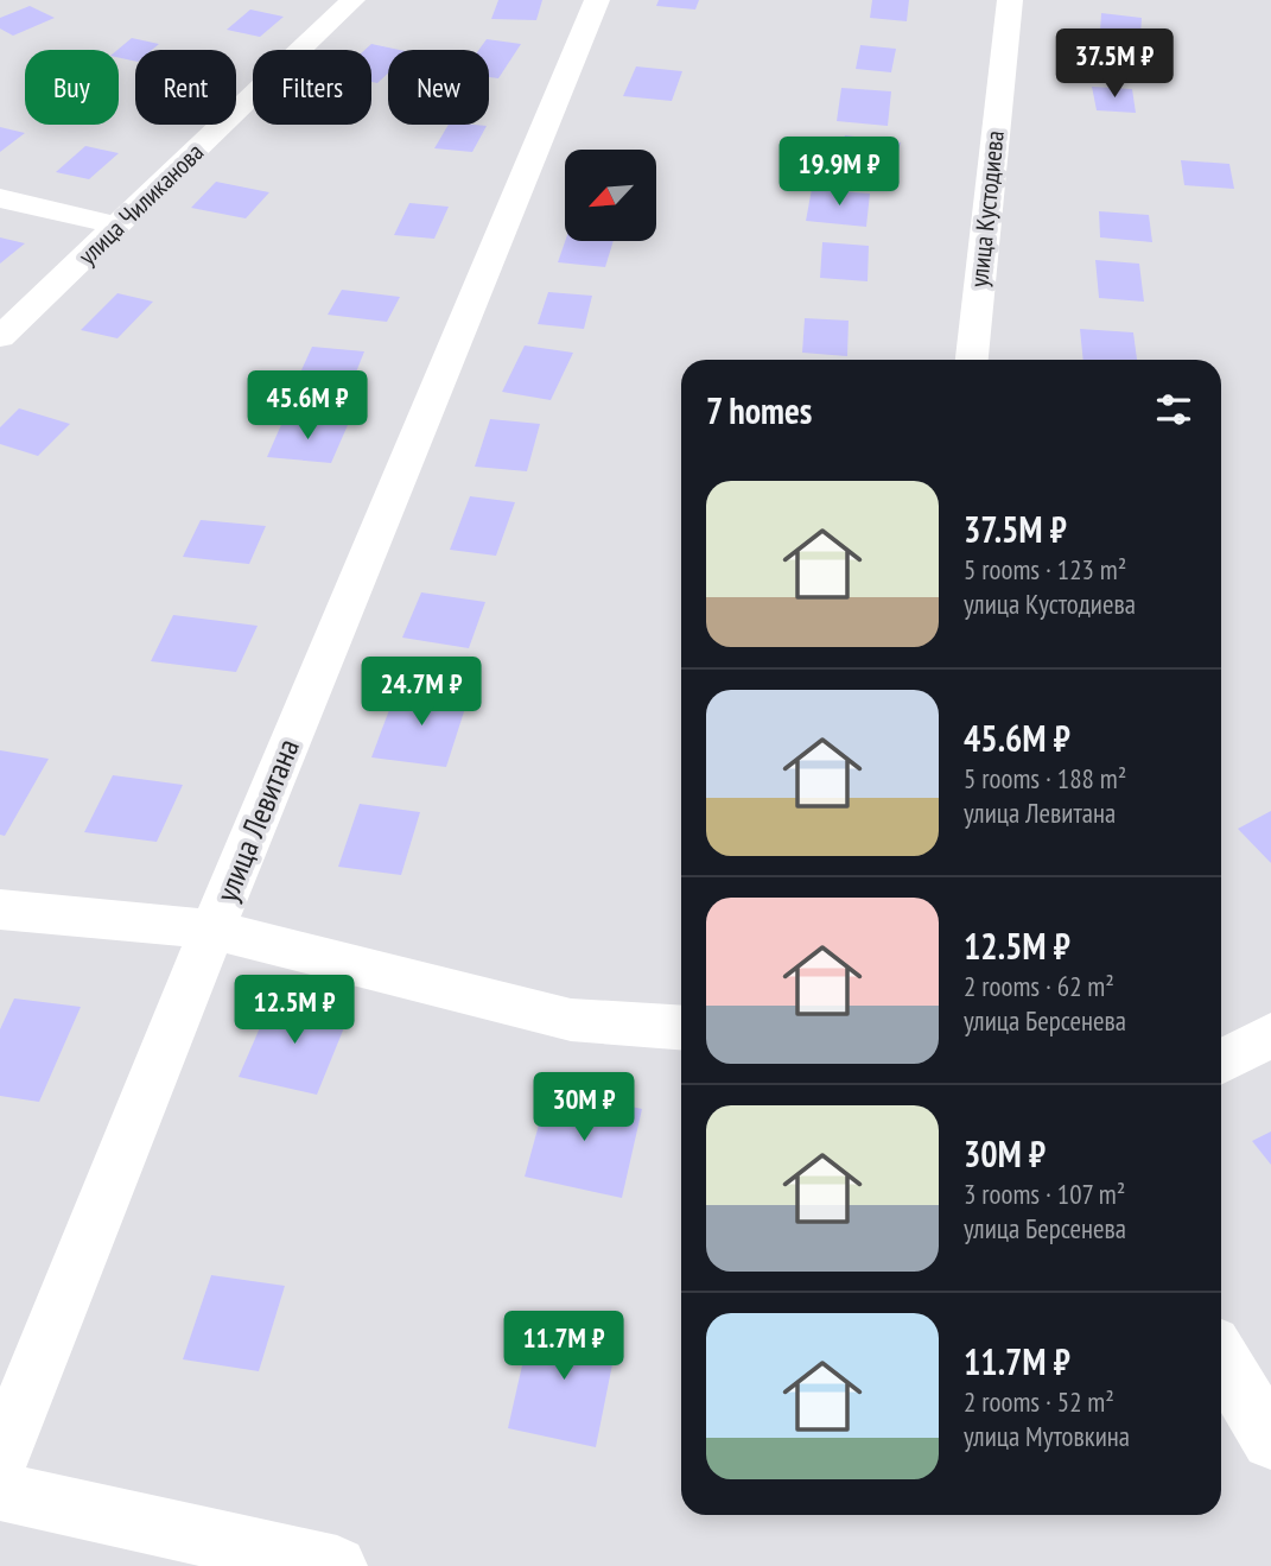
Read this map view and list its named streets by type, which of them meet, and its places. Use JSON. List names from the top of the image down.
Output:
{
  "streets": {
    "street": ["улица Чиликанова", "улица Кустодиева", "улица Левитана"]
  },
  "north": "bottom left",
  "page": {
    "price": [
      "37.5M ₽",
      "19.9M ₽",
      "45.6M ₽",
      "24.7M ₽",
      "12.5M ₽",
      "30M ₽",
      "11.7M ₽"
    ],
    "chip": [
      "Buy",
      "Rent",
      "Filters",
      "New"
    ],
    "heading": "7 homes",
    "list": [
      {
        "name": "37.5M ₽",
        "note": "5 rooms · 123 m² · улица Кустодиева"
      },
      {
        "name": "45.6M ₽",
        "note": "5 rooms · 188 m² · улица Левитана"
      },
      {
        "name": "12.5M ₽",
        "note": "2 rooms · 62 m² · улица Берсенева"
      },
      {
        "name": "30M ₽",
        "note": "3 rooms · 107 m² · улица Берсенева"
      },
      {
        "name": "11.7M ₽",
        "note": "2 rooms · 52 m² · улица Мутовкина"
      }
    ]
  }
}
